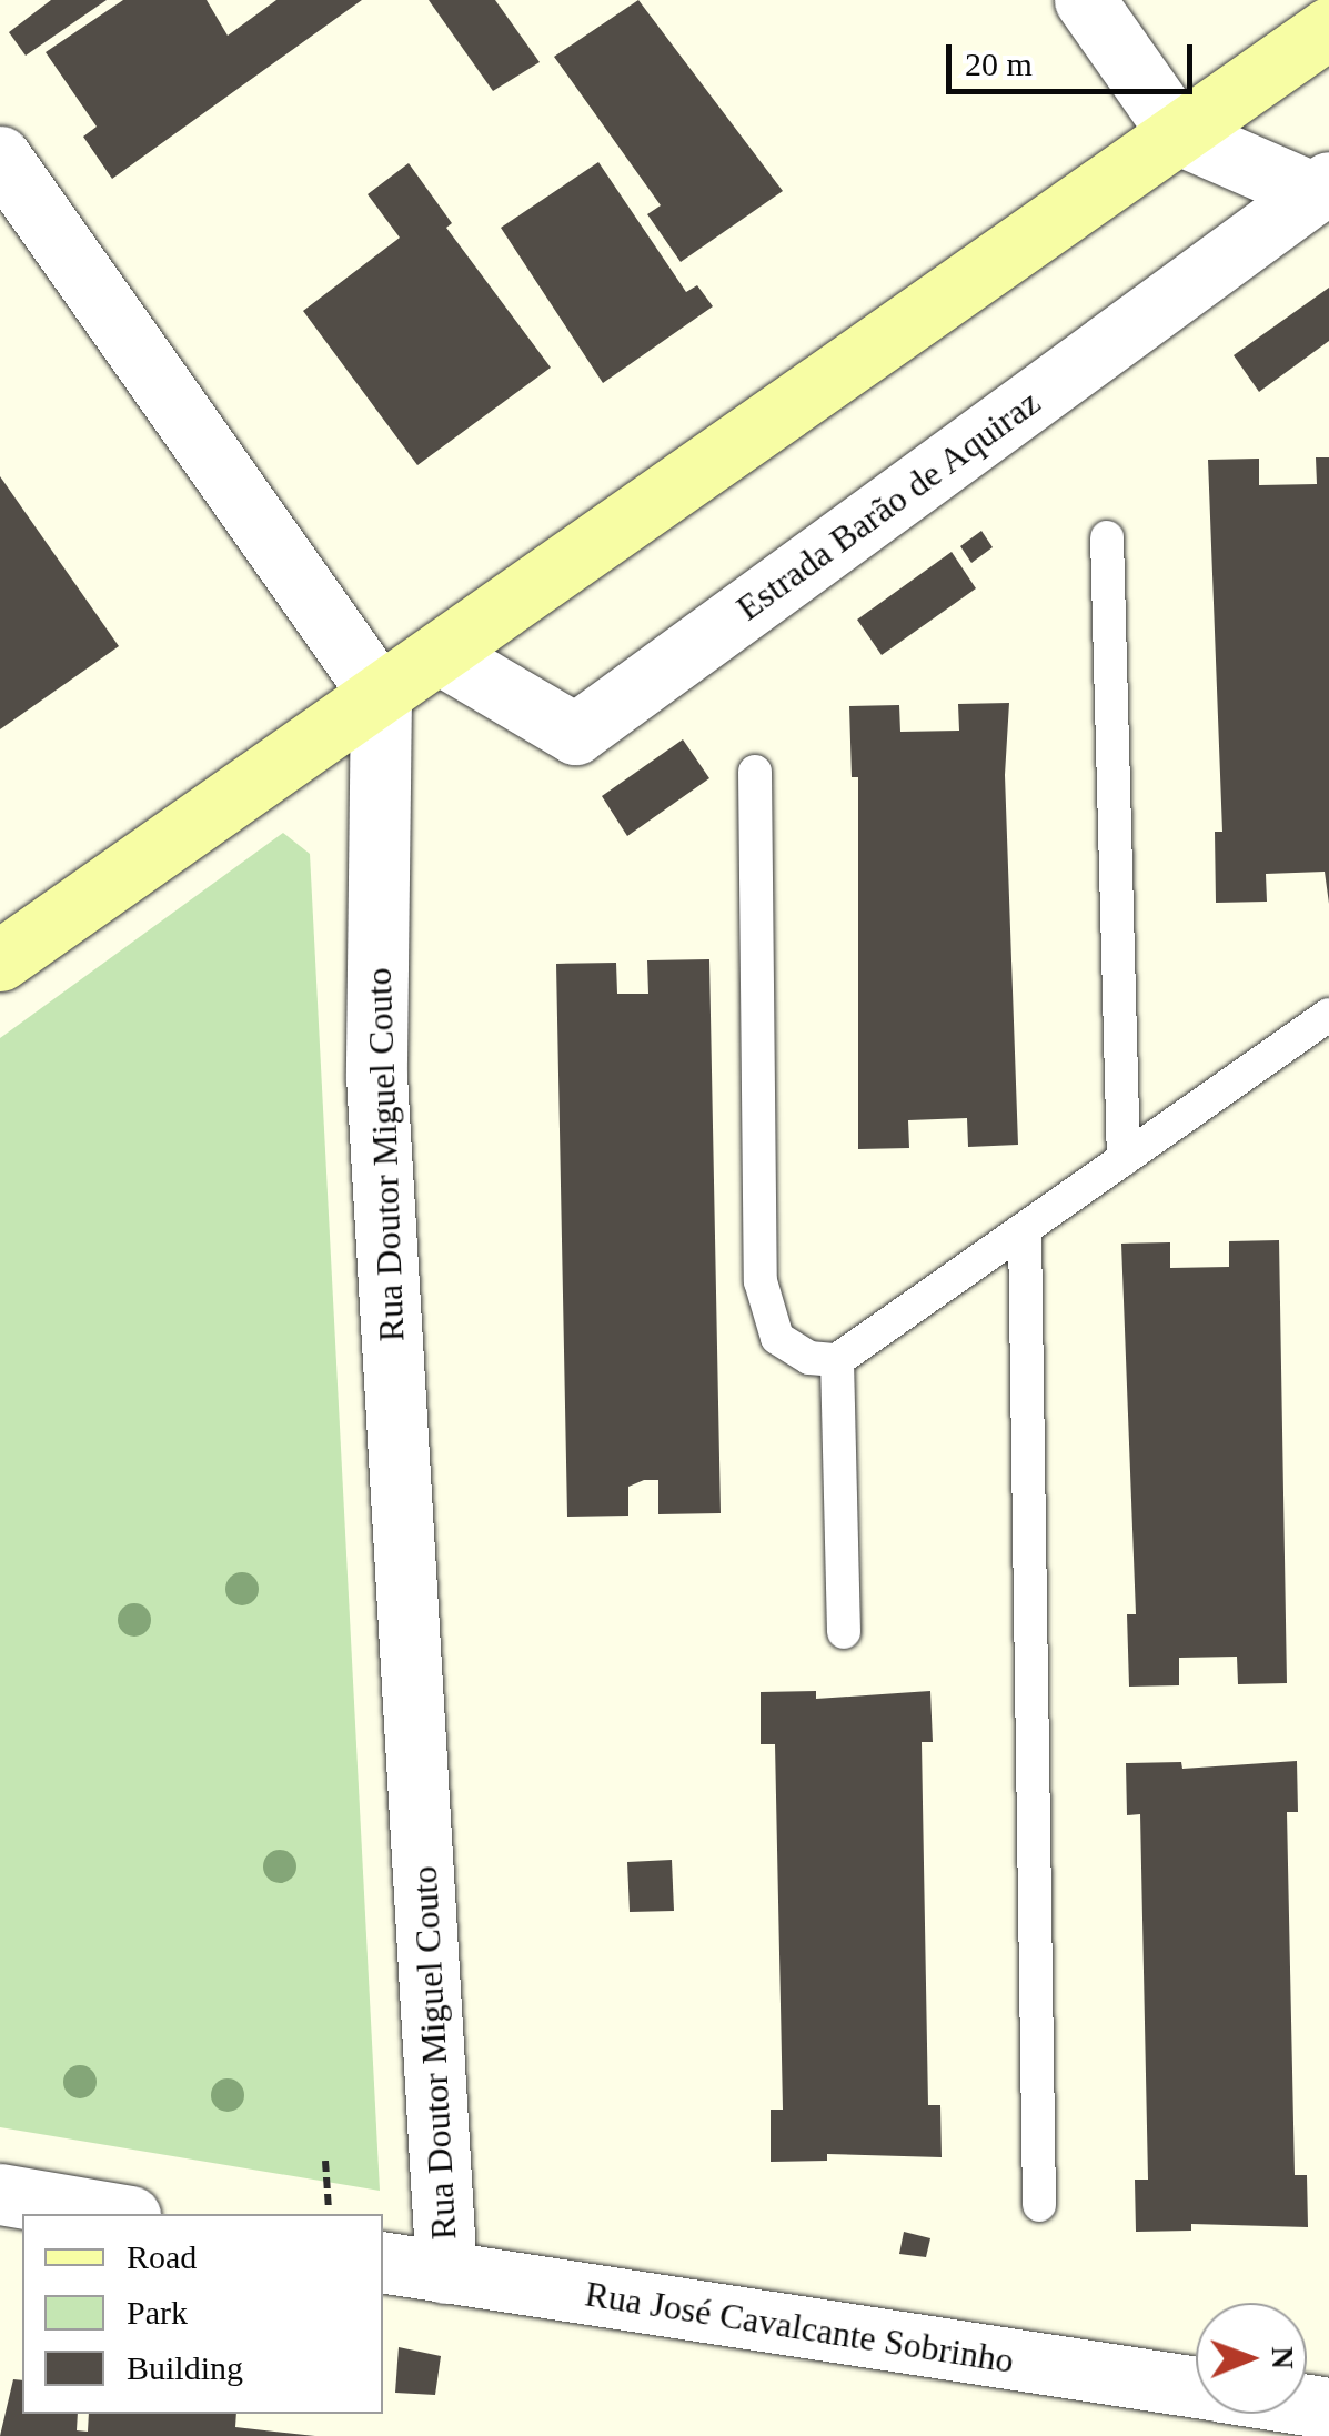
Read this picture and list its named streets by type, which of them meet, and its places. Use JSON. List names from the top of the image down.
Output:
{
  "streets": {
    "street": ["Estrada Barão de Aquiraz", "Rua Doutor Miguel Couto", "Rua José Cavalcante Sobrinho"]
  },
  "crossings": [
    ["Rua Doutor Miguel Couto", "Rua José Cavalcante Sobrinho"]
  ],
  "legend": ["Road", "Park", "Building"],
  "scale_bar": "20 m",
  "north": "right"
}
